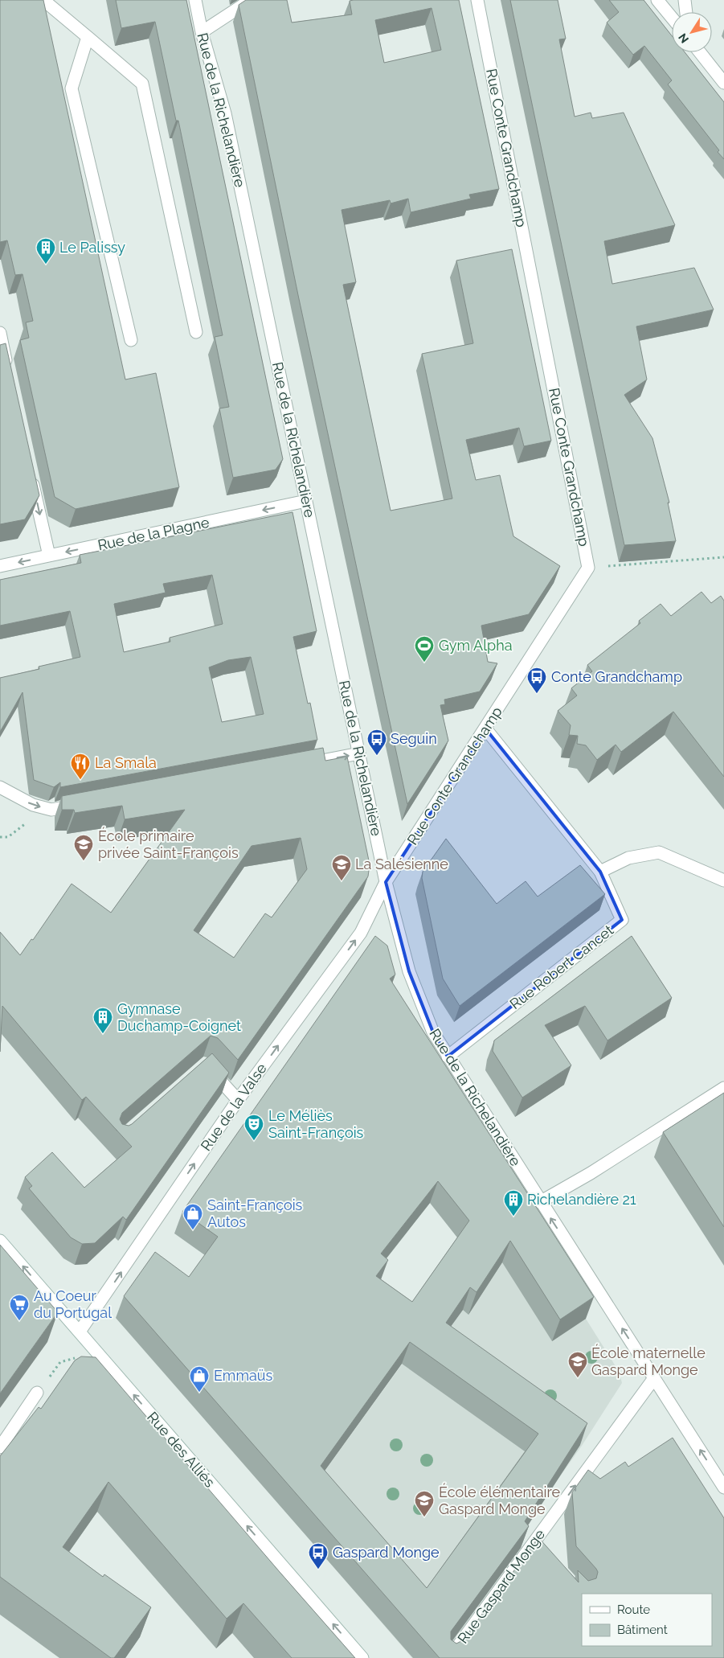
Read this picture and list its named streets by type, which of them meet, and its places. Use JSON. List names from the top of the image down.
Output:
{
  "streets": {
    "street": [
      "Rue de la Richelandière",
      "Rue Conte Grandchamp",
      "Rue de la Plagne",
      "Rue Robert Cancet",
      "Rue de la Valse",
      "Rue des Alliés",
      "Rue Gaspard Monge"
    ]
  },
  "crossings": [
    ["Rue de la Richelandière", "Rue Conte Grandchamp"],
    ["Rue de la Richelandière", "Rue de la Plagne"],
    ["Rue de la Richelandière", "Rue Robert Cancet"],
    ["Rue de la Richelandière", "Rue de la Valse"],
    ["Rue de la Richelandière", "Rue Gaspard Monge"],
    ["Rue Conte Grandchamp", "Rue Robert Cancet"],
    ["Rue Conte Grandchamp", "Rue de la Valse"],
    ["Rue de la Valse", "Rue des Alliés"]
  ],
  "one_way": [
    "Rue de la Plagne",
    "Rue de la Valse",
    "Rue des Alliés",
    "Rue Gaspard Monge"
  ],
  "places": {
    "building": ["Le Palissy", "Gymnase Duchamp-Coignet", "Richelandière 21"],
    "sports": ["Gym Alpha"],
    "bus stop": ["Conte Grandchamp", "Seguin", "Gaspard Monge"],
    "restaurant": ["La Smala"],
    "school or university": [
      "École primaire privée Saint-François",
      "La Salésienne",
      "École maternelle Gaspard Monge",
      "École élémentaire Gaspard Monge"
    ],
    "theatre": ["Le Méliès Saint-François"],
    "shop": ["Saint-François Autos", "Emmaüs"],
    "supermarket": ["Au Coeur du Portugal"]
  },
  "legend": ["Route", "Bâtiment"],
  "north": "bottom left"
}
